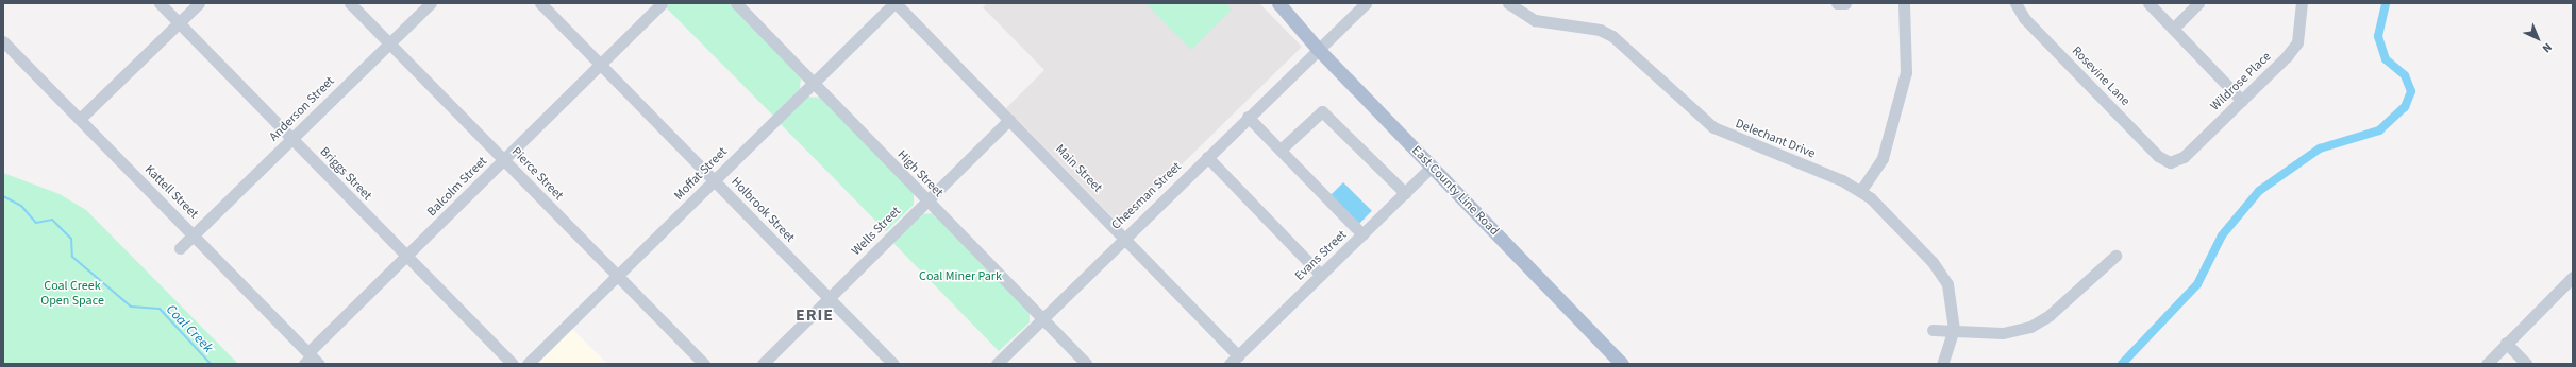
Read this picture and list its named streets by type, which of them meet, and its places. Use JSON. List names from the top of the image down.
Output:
{
  "streets": {
    "main road": ["East County Line Road"],
    "street": [
      "Rosevine Lane",
      "Wildrose Place",
      "Anderson Street",
      "Delechant Drive",
      "Main Street",
      "Briggs Street",
      "Pierce Street",
      "Moffat Street",
      "High Street",
      "Balcolm Street",
      "Kattell Street",
      "Cheesman Street",
      "Holbrook Street",
      "Wells Street",
      "Evans Street"
    ]
  },
  "crossings": [
    ["Rosevine Lane", "Wildrose Place"],
    ["Anderson Street", "Briggs Street"],
    ["Anderson Street", "Pierce Street"],
    ["Anderson Street", "Kattell Street"],
    ["Main Street", "Moffat Street"],
    ["Main Street", "Cheesman Street"],
    ["Main Street", "Wells Street"],
    ["Main Street", "Evans Street"],
    ["Briggs Street", "Balcolm Street"],
    ["Pierce Street", "Moffat Street"],
    ["Pierce Street", "Balcolm Street"],
    ["Moffat Street", "High Street"],
    ["Moffat Street", "Holbrook Street"],
    ["High Street", "Cheesman Street"],
    ["High Street", "Wells Street"],
    ["Balcolm Street", "Kattell Street"],
    ["Balcolm Street", "Holbrook Street"],
    ["East County Line Road", "Cheesman Street"],
    ["East County Line Road", "Evans Street"],
    ["Holbrook Street", "Wells Street"]
  ],
  "districts": ["ERIE"],
  "water": ["Coal Creek"],
  "parks": ["Coal Miner Park", "Coal Creek Open Space"],
  "north": "bottom right"
}
